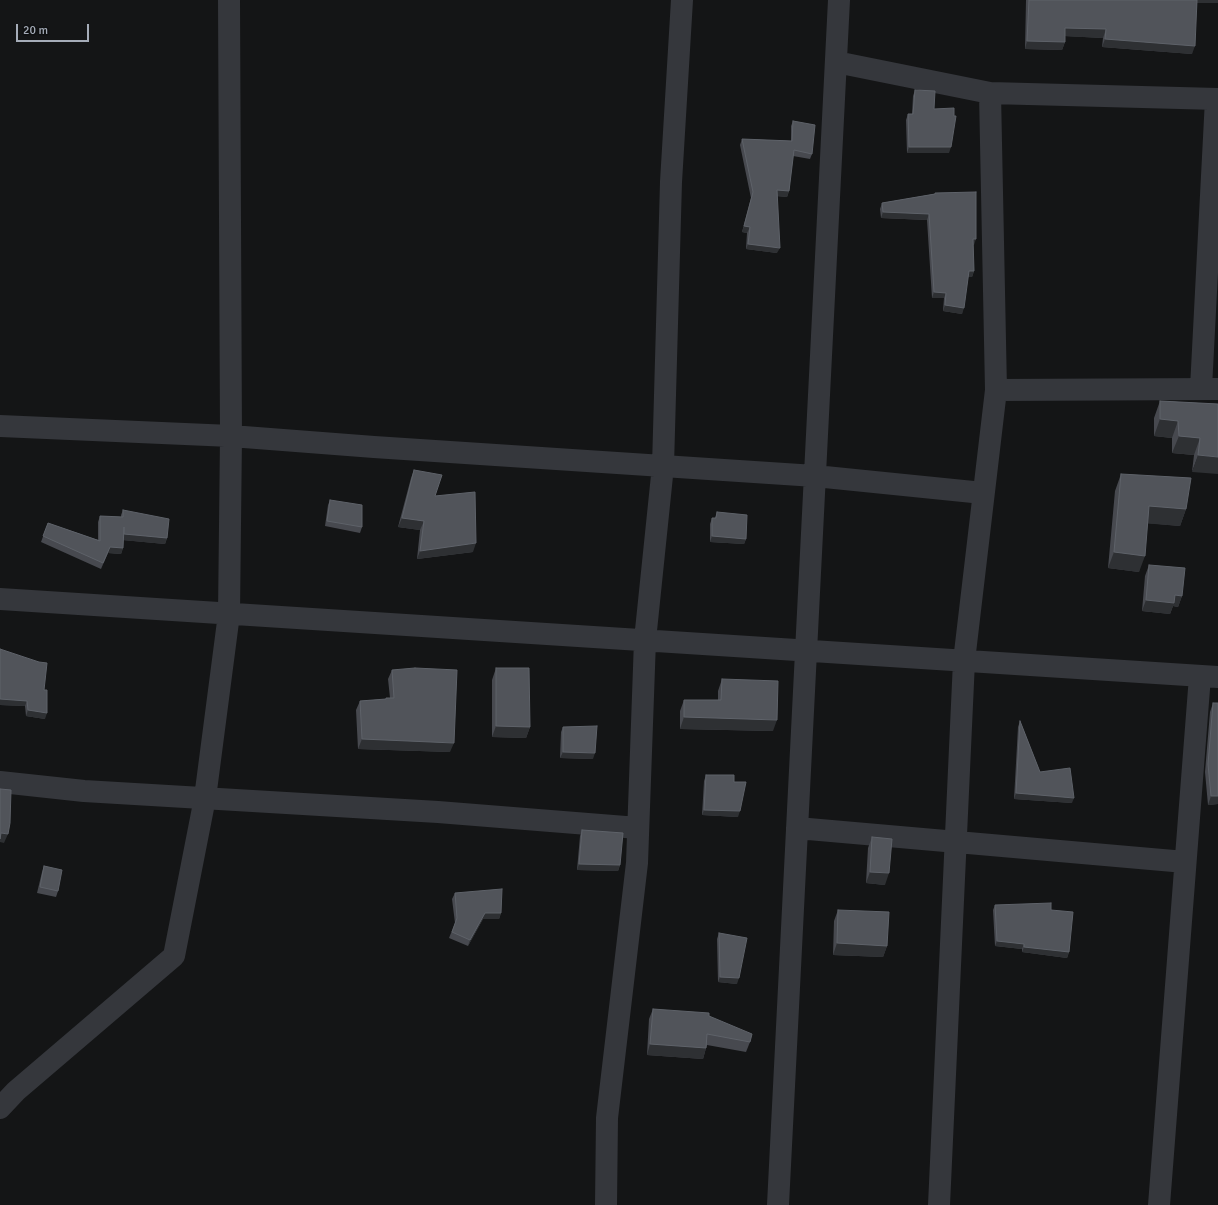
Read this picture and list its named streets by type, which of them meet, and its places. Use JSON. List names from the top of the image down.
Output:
{
  "scale_bar": "20 m"
}
